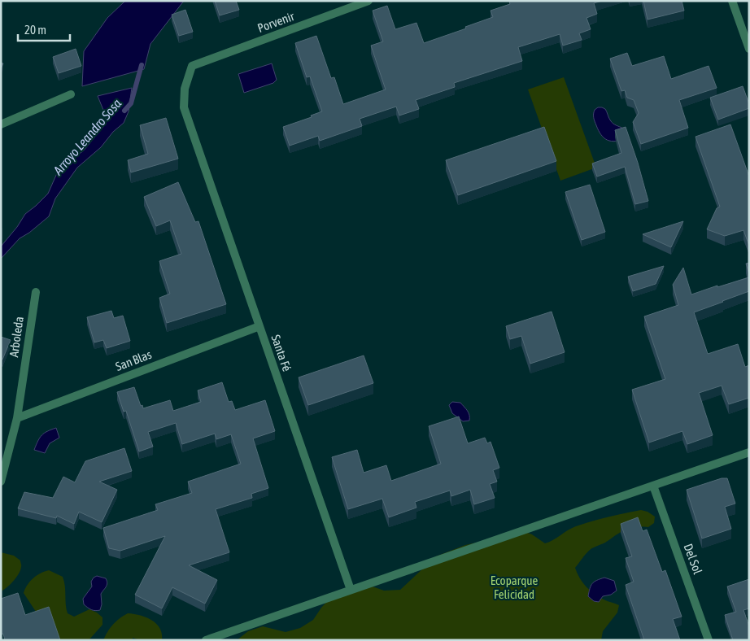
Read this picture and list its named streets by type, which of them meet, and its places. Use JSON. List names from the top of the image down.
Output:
{
  "streets": {
    "street": [
      "Porvenir",
      "Arboleda",
      "Santa Fé",
      "San Blas",
      "Del Sol"
    ]
  },
  "crossings": [
    ["Porvenir", "Santa Fé"],
    ["Arboleda", "San Blas"],
    ["Santa Fé", "San Blas"]
  ],
  "water": ["Arroyo Leandro Sosa"],
  "parks": ["Ecoparque Felicidad"],
  "scale_bar": "20 m"
}
